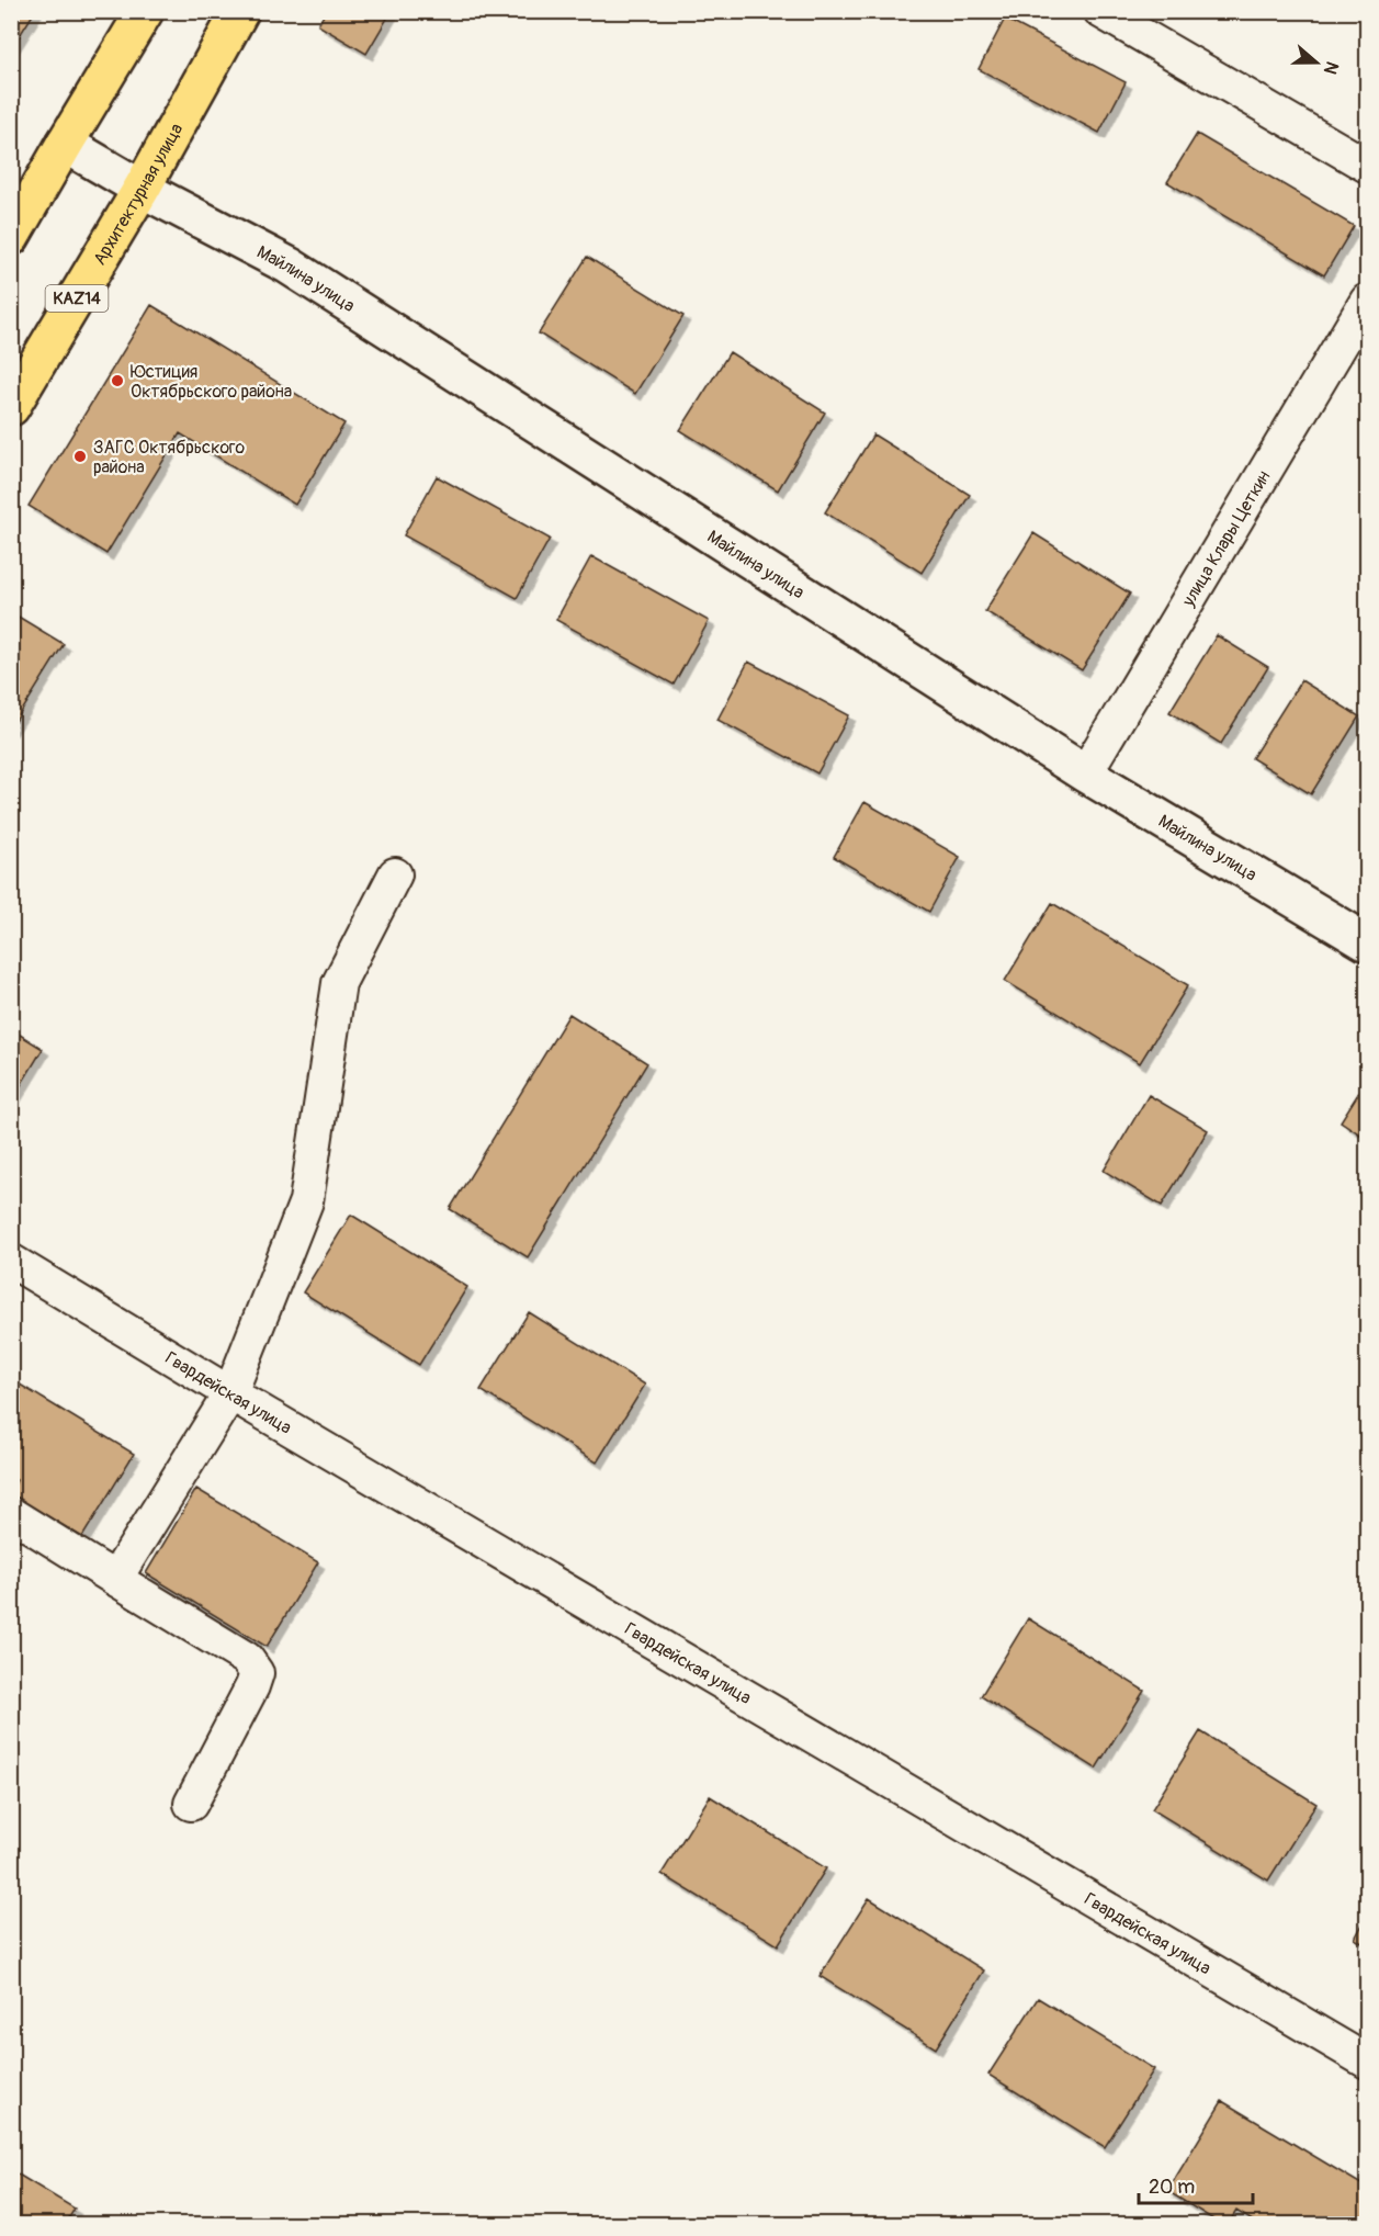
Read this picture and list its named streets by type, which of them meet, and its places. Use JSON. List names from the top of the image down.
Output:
{
  "streets": {
    "main road": ["Архитектурная улица", "Майлина улица", "KAZ14"],
    "street": ["улица Клары Цеткин", "Гвардейская улица"]
  },
  "crossings": [
    ["Архитектурная улица", "Майлина улица"],
    ["Майлина улица", "улица Клары Цеткин"]
  ],
  "places": ["Юстиция Октябрьского района", "ЗАГС Октябрьского района"],
  "scale_bar": "20 m",
  "north": "right"
}
